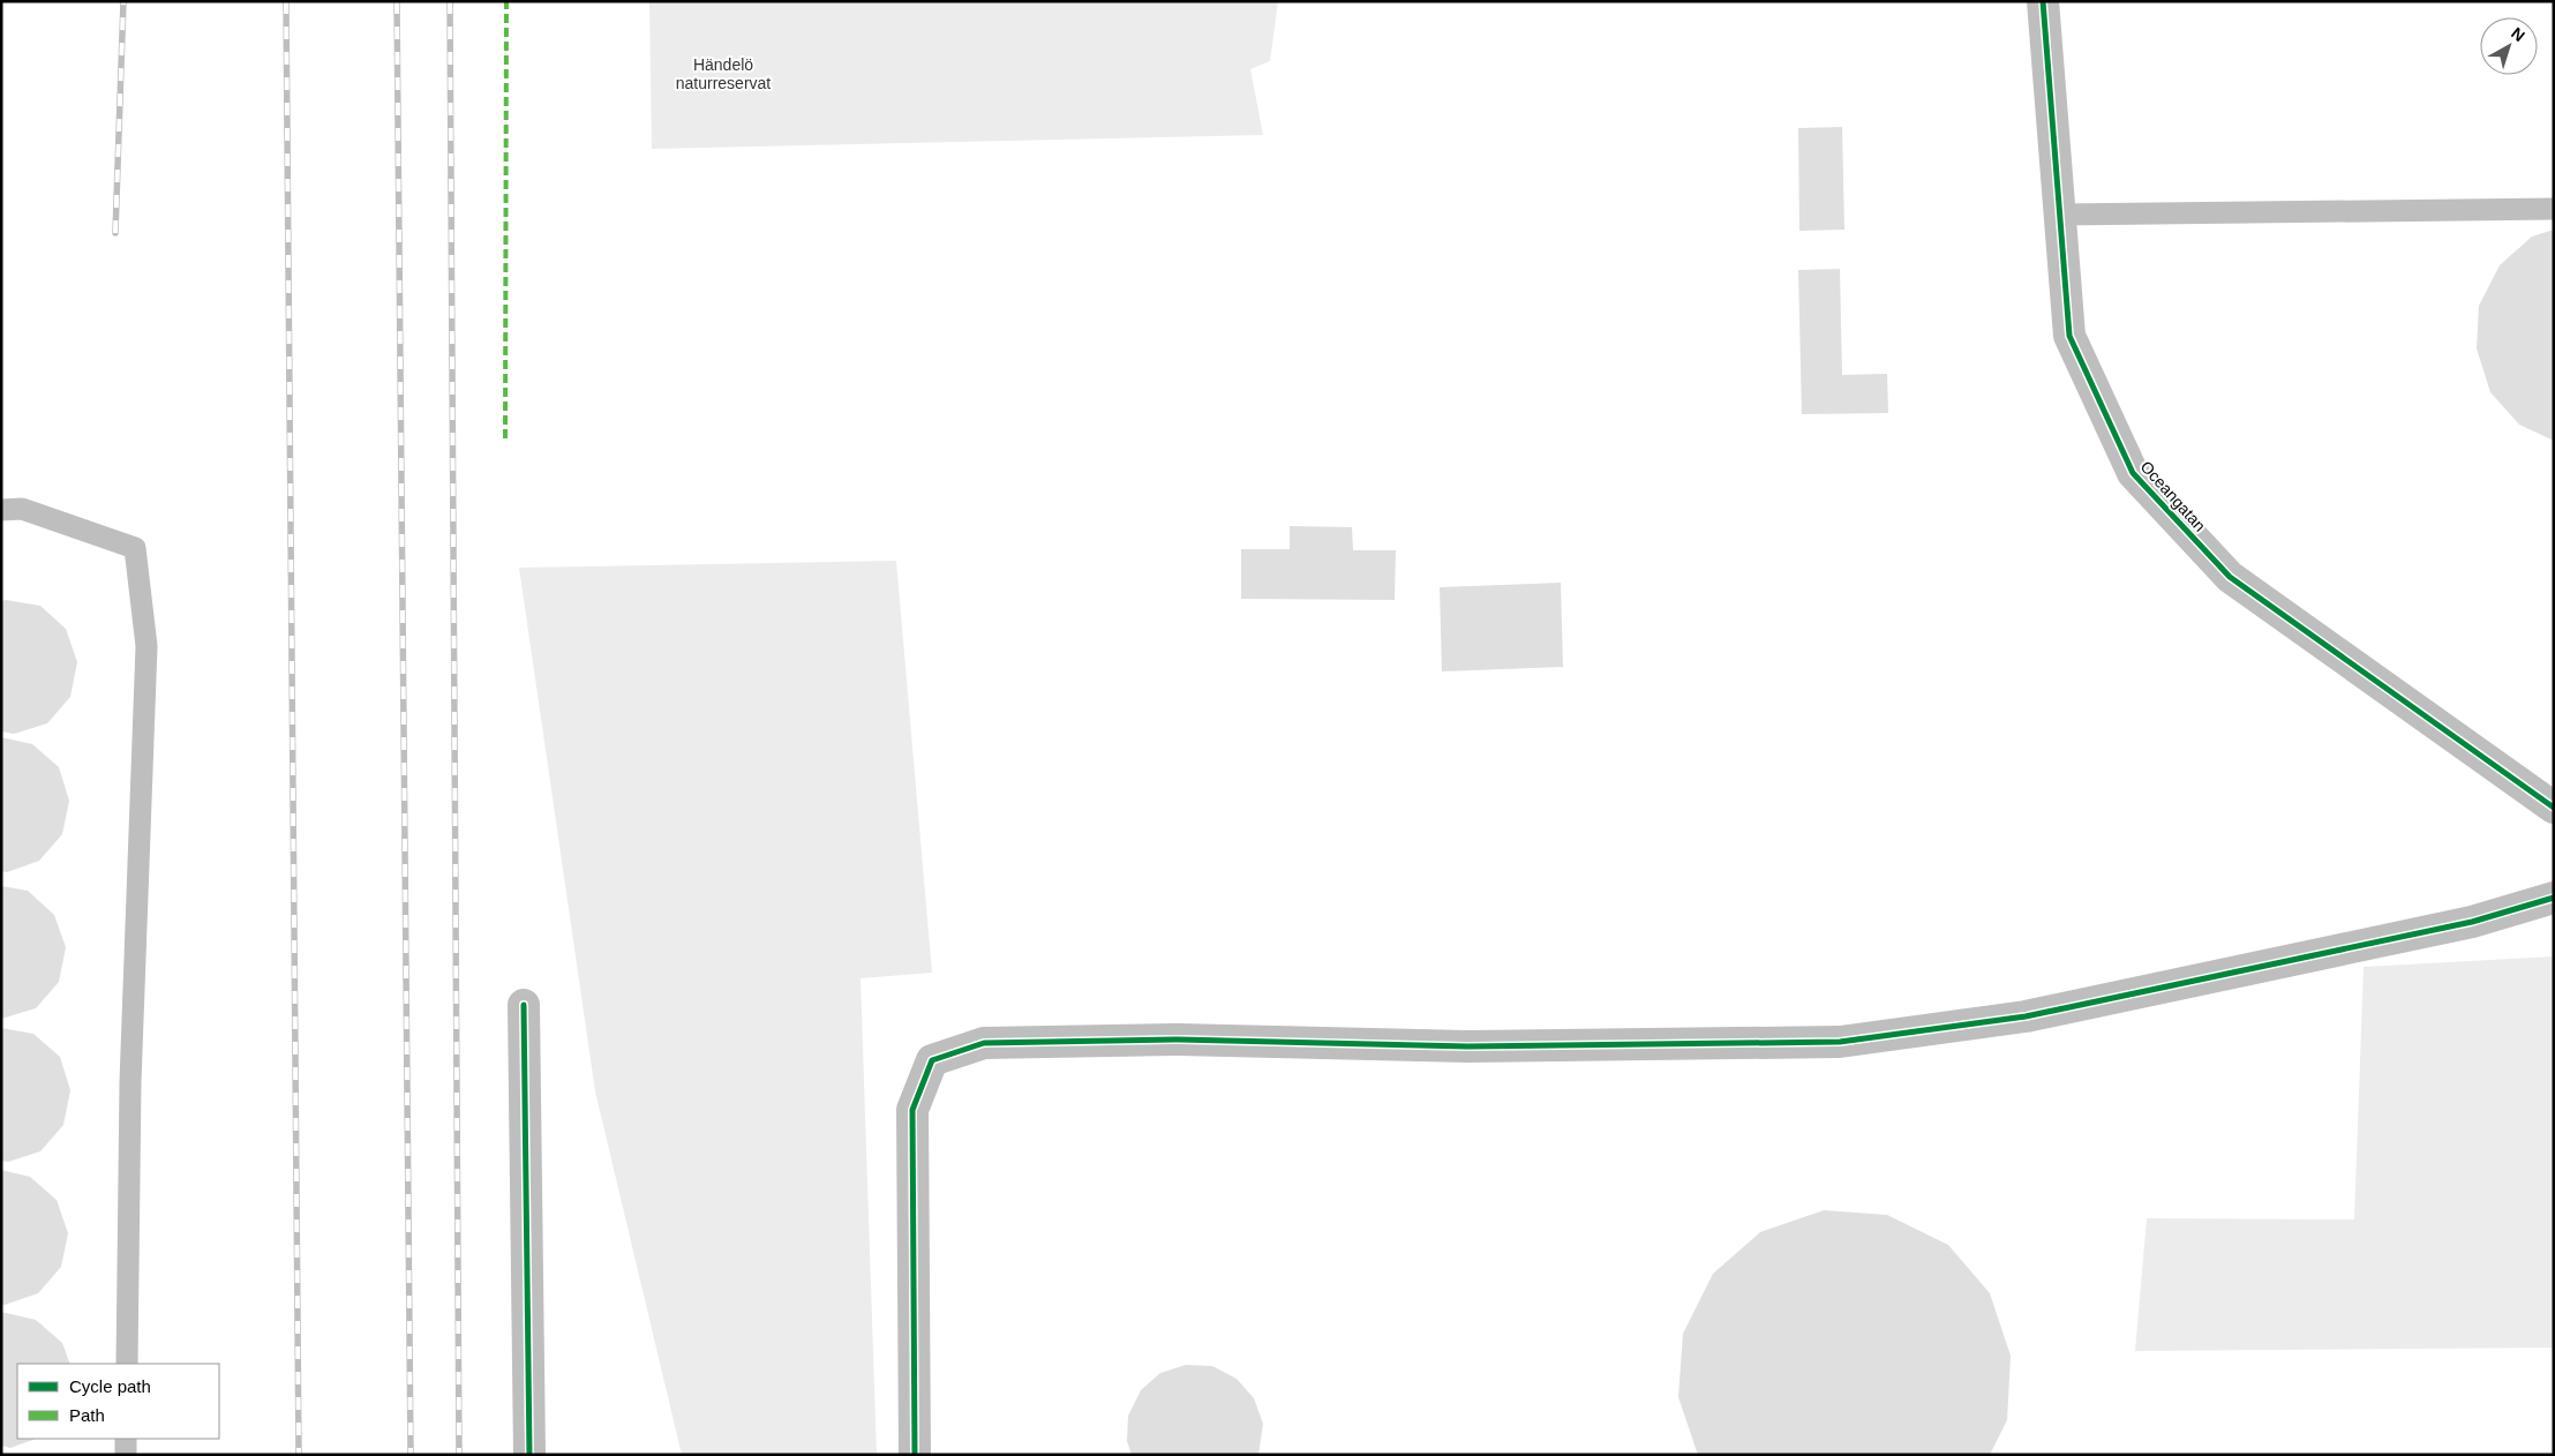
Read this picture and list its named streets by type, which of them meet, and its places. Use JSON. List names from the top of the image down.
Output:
{
  "streets": {
    "street": ["Oceangatan"]
  },
  "parks": ["Händelö naturreservat"],
  "legend": ["Cycle path", "Path"],
  "north": "top right"
}
